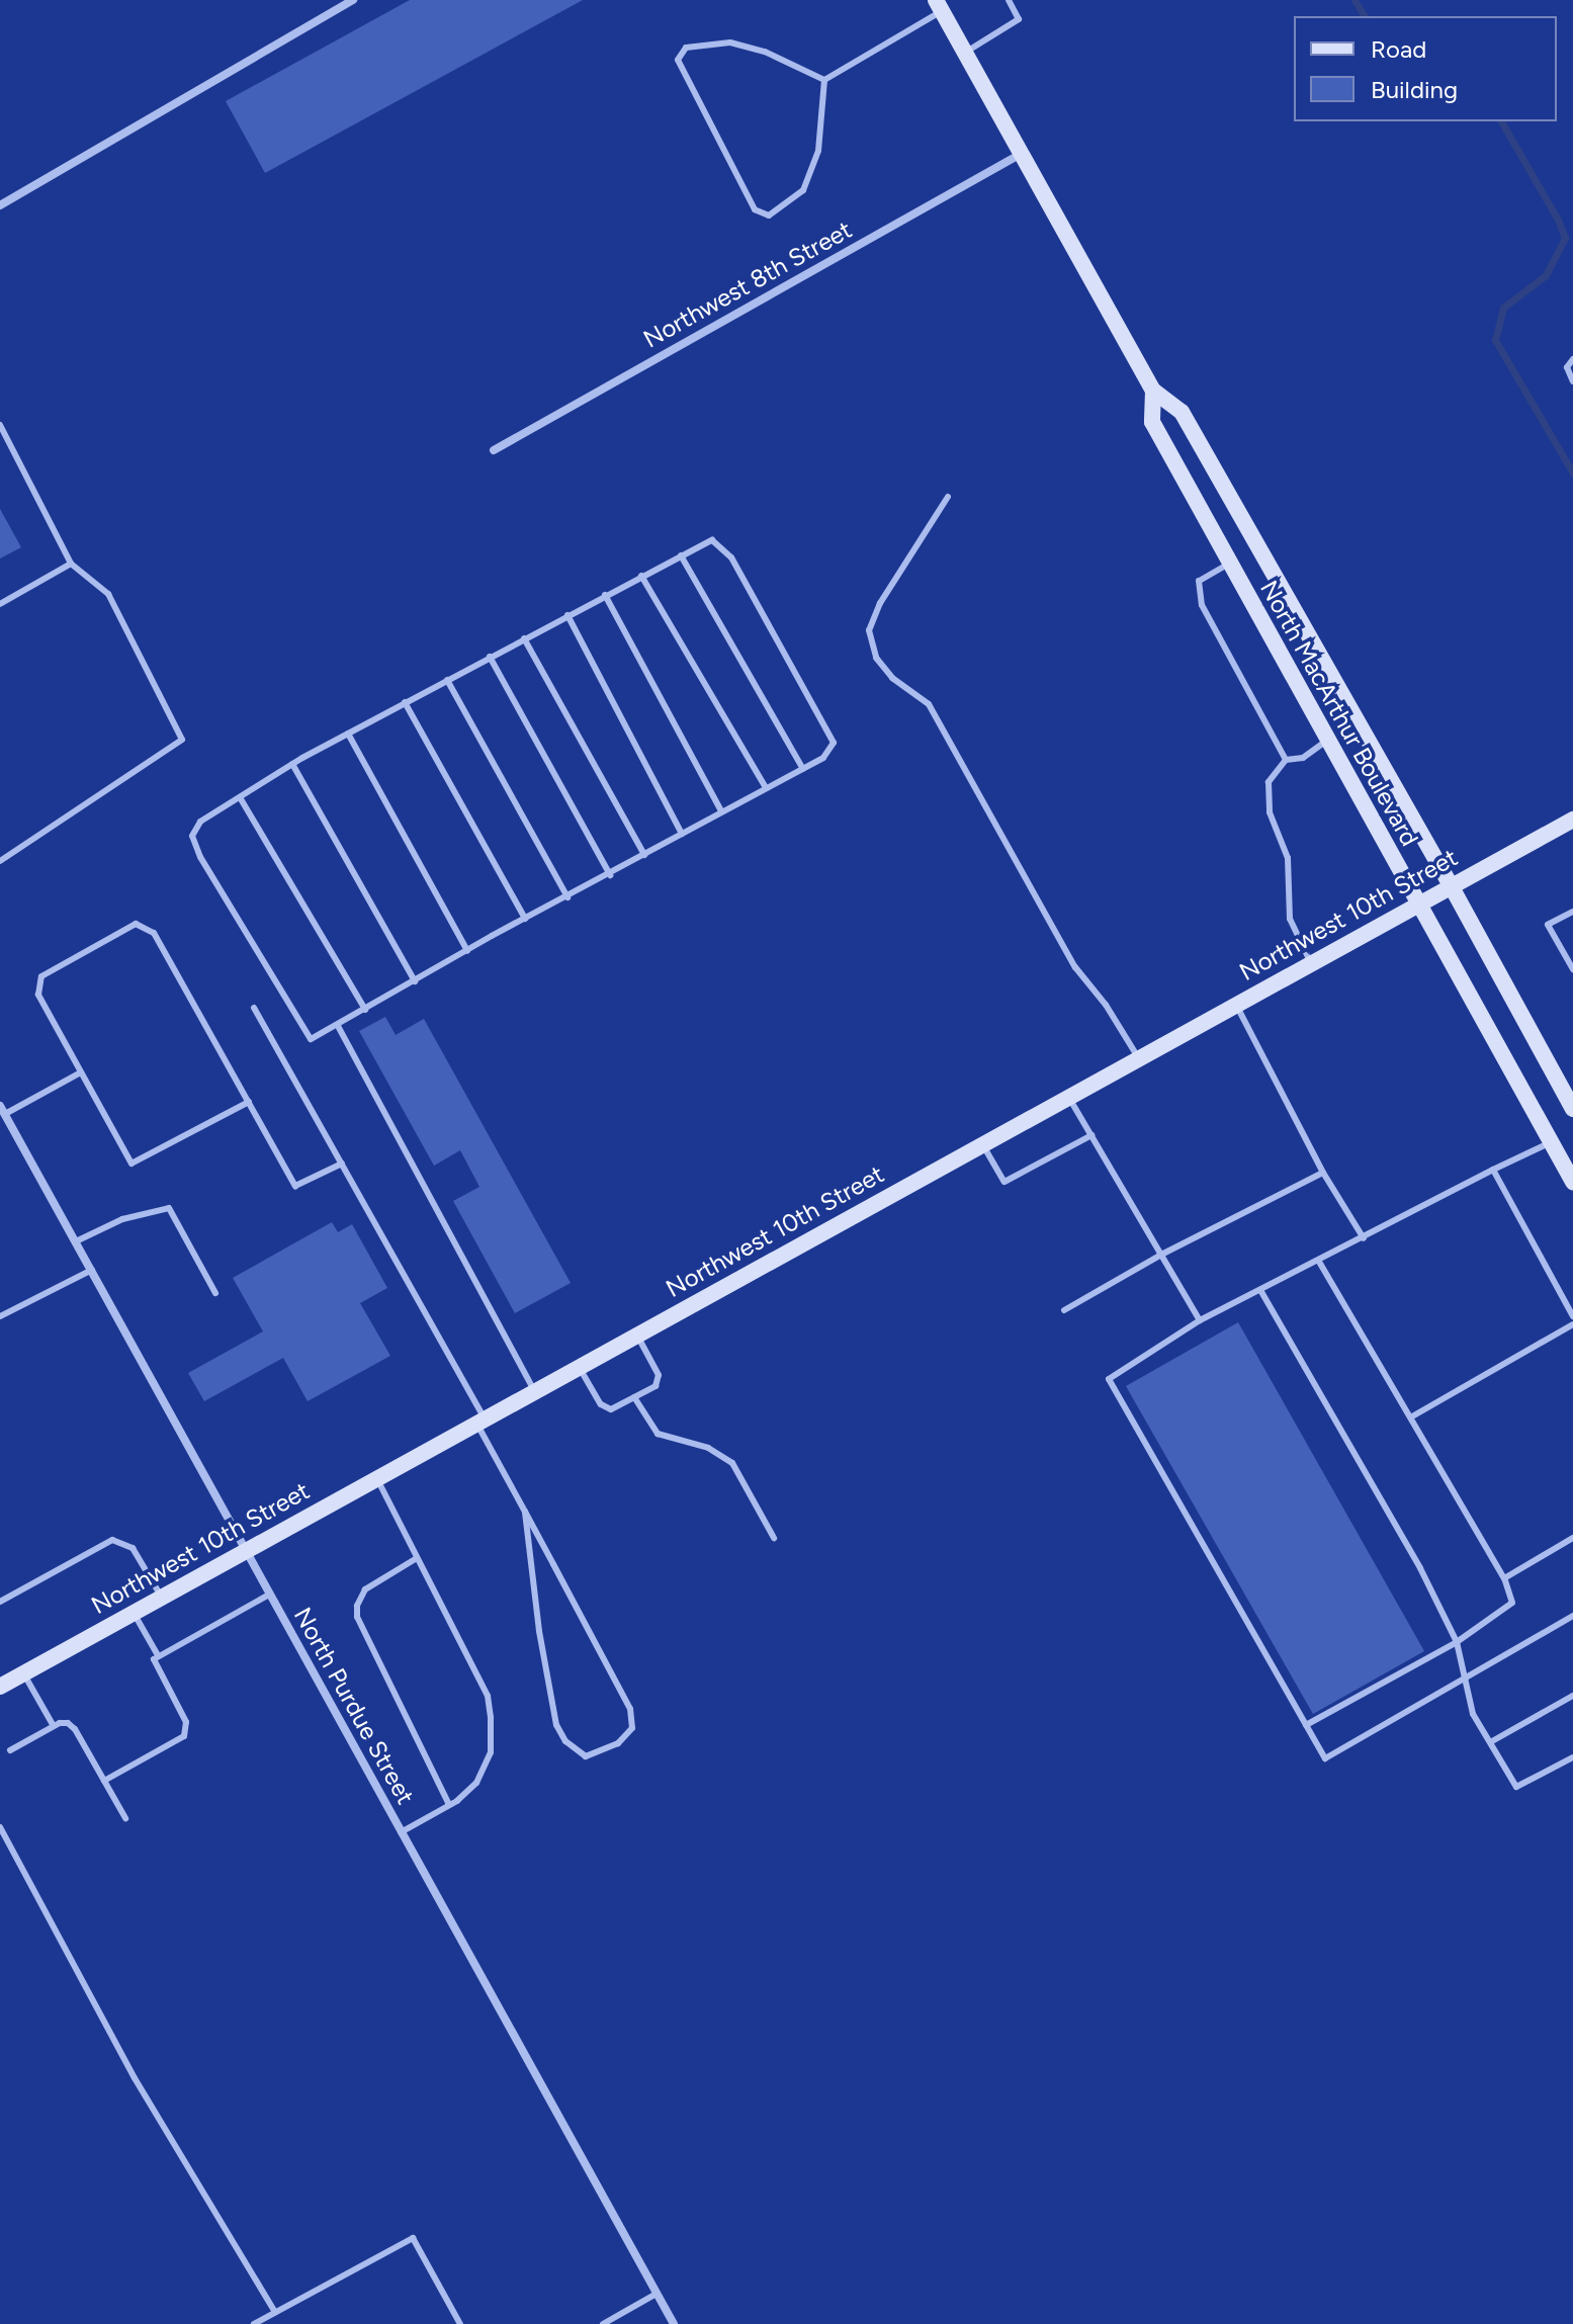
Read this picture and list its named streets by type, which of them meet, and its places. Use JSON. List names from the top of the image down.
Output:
{
  "streets": {
    "main road": ["North MacArthur Boulevard", "Northwest 10th Street"],
    "street": ["Northwest 8th Street", "North Purdue Street"]
  },
  "crossings": [
    ["Northwest 8th Street", "North MacArthur Boulevard"],
    ["North MacArthur Boulevard", "Northwest 10th Street"],
    ["Northwest 10th Street", "North Purdue Street"]
  ],
  "legend": ["Road", "Building"]
}
